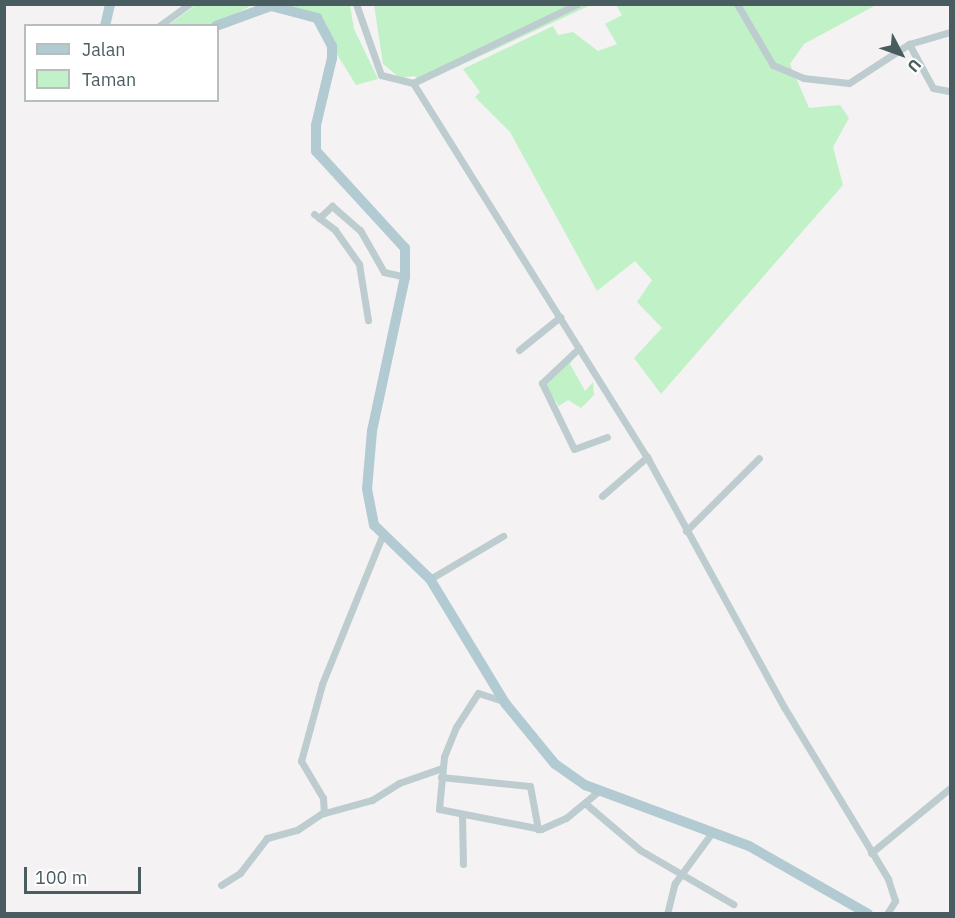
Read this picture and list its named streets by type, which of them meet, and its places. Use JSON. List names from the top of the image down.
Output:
{
  "legend": ["Jalan", "Taman"],
  "scale_bar": "100 m",
  "north": "bottom right"
}
